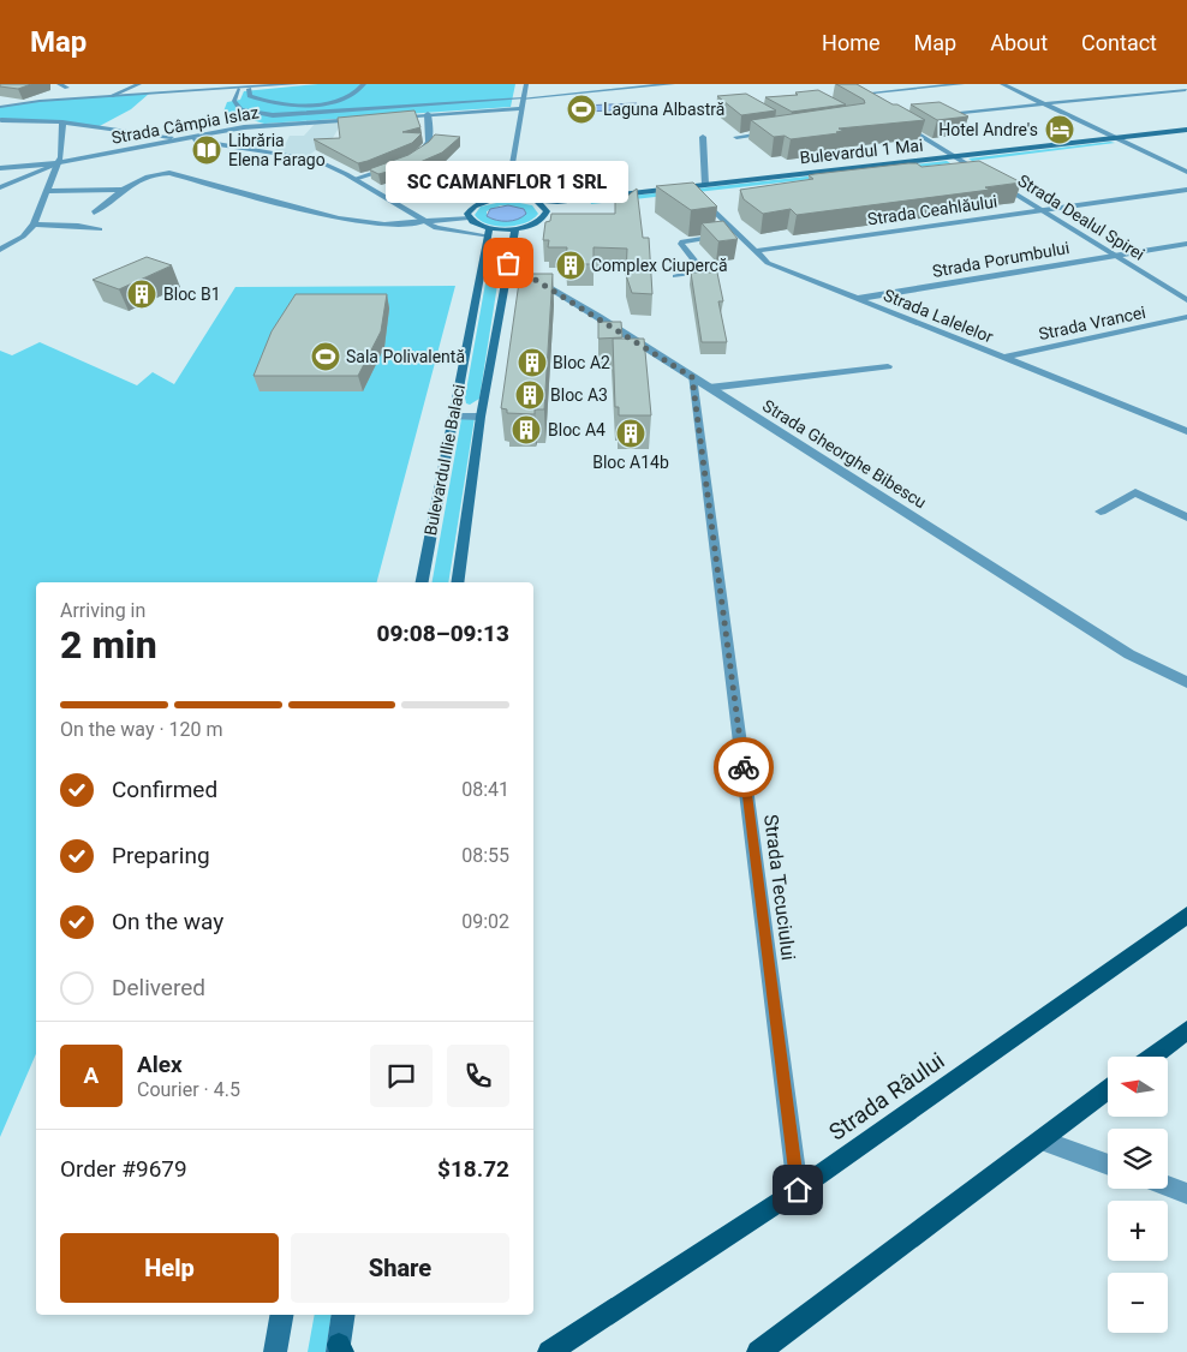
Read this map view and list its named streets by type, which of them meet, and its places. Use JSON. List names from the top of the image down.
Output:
{
  "streets": {
    "main road": ["Bulevardul 1 Mai", "Bulevardul Ilie Balaci", "Strada Râului"],
    "street": [
      "Strada Câmpia Islaz",
      "Strada Ceahlăului",
      "Strada Dealul Spirei",
      "Strada Porumbului",
      "Strada Lalelelor",
      "Strada Vrancei",
      "Strada Gheorghe Bibescu",
      "Strada Tecuciului"
    ]
  },
  "crossings": [
    ["Bulevardul 1 Mai", "Strada Dealul Spirei"],
    ["Strada Ceahlăului", "Strada Dealul Spirei"],
    ["Strada Ceahlăului", "Strada Lalelelor"],
    ["Strada Dealul Spirei", "Strada Porumbului"],
    ["Strada Porumbului", "Strada Lalelelor"],
    ["Strada Lalelelor", "Strada Vrancei"],
    ["Strada Gheorghe Bibescu", "Bulevardul Ilie Balaci"],
    ["Strada Gheorghe Bibescu", "Strada Tecuciului"],
    ["Strada Tecuciului", "Strada Râului"]
  ],
  "places": {
    "sports": ["Laguna Albastră", "Sala Polivalentă"],
    "hotel": ["Hotel Andre's"],
    "library": ["Librăria Elena Farago"],
    "other": ["SC CAMANFLOR 1 SRL"],
    "building": [
      "Complex Ciupercă",
      "Bloc B1",
      "Bloc A2",
      "Bloc A3",
      "Bloc A4",
      "Bloc A14b"
    ]
  },
  "north": "left",
  "page": {
    "header": "Map",
    "nav": [
      "Home",
      "Map",
      "About",
      "Contact"
    ],
    "bubble": "SC CAMANFLOR 1 SRL",
    "heading": ["2 min", "Arriving in", "09:08–09:13"],
    "panel": [
      "Alex",
      "Courier · 4.5",
      "Order #9679",
      "$18.72"
    ],
    "bar": "On the way · 120 m",
    "list": [
      ["Confirmed", "08:41"],
      ["Preparing", "08:55"],
      ["On the way", "09:02"],
      "Delivered"
    ],
    "round": "A",
    "map_buttons": ["+", "−"],
    "buttons": ["Help", "Share"]
  }
}
